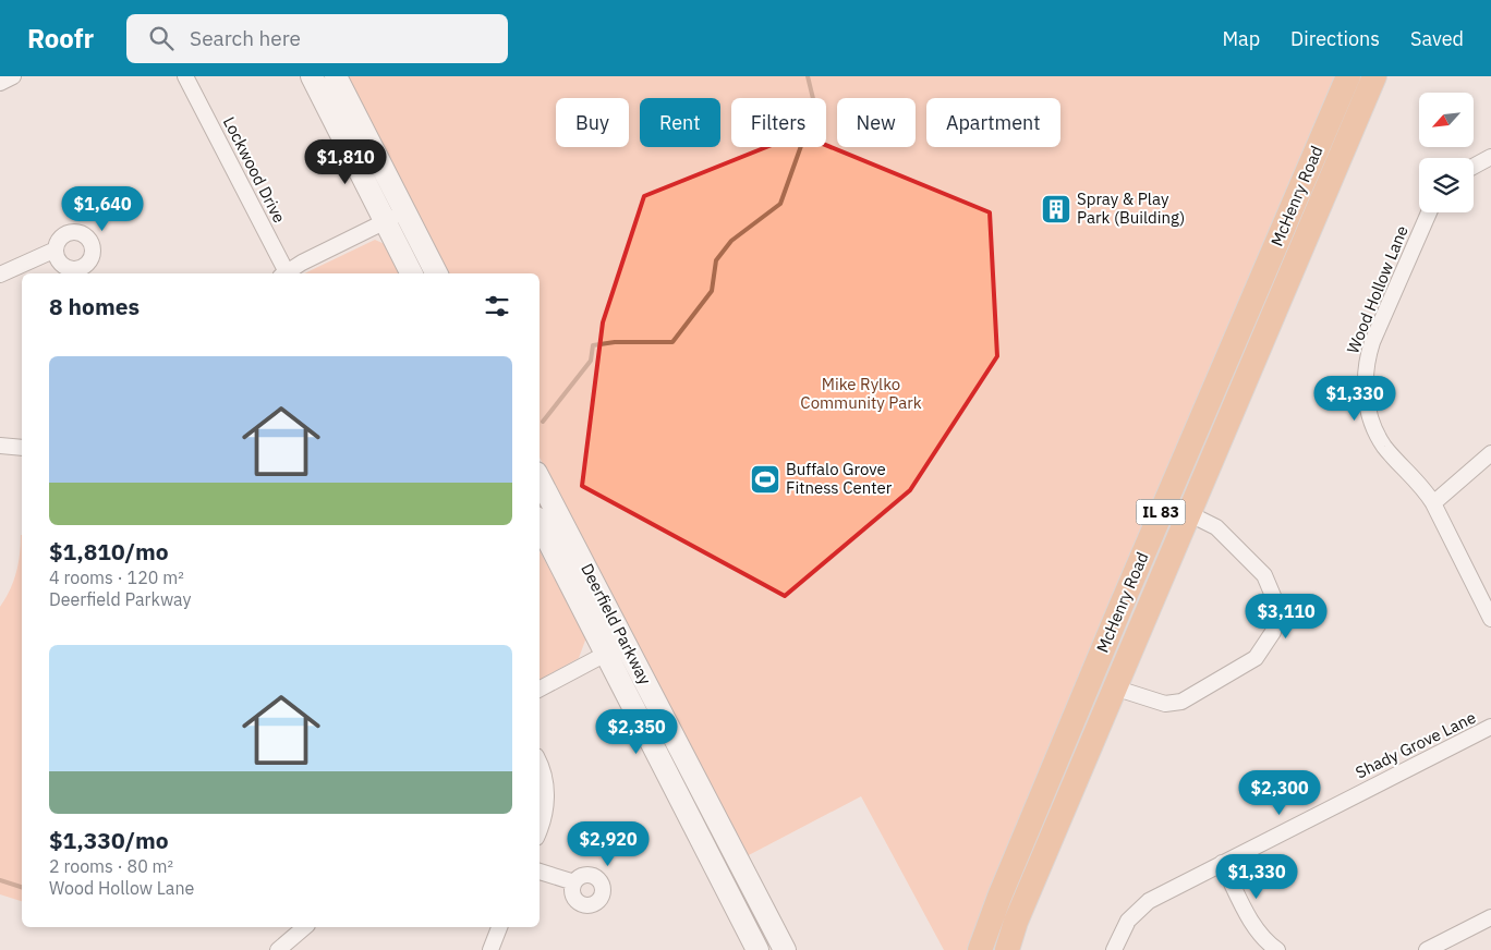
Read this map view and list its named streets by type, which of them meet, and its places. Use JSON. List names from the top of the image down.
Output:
{
  "streets": {
    "main road": ["McHenry Road", "IL 83", "Deerfield Parkway"],
    "street": ["Lockwood Drive", "Wood Hollow Lane", "Shady Grove Lane"]
  },
  "parks": ["Mike Rylko Community Park"],
  "places": {
    "building": ["Spray & Play Park (Building)"],
    "sports": ["Buffalo Grove Fitness Center"]
  },
  "north": "bottom left",
  "page": {
    "header": "Roofr",
    "search": "Search here",
    "nav": ["Map", "Directions", "Saved"],
    "chip": [
      "Buy",
      "Rent",
      "Filters",
      "New",
      "Apartment"
    ],
    "price": [
      "$1,810",
      "$1,640",
      "$1,330",
      "$3,110",
      "$2,350",
      "$2,300",
      "$2,920",
      "$1,330"
    ],
    "heading": "8 homes",
    "list": [
      {
        "name": "$1,810/mo",
        "note": "4 rooms · 120 m² · Deerfield Parkway"
      },
      {
        "name": "$1,330/mo",
        "note": "2 rooms · 80 m² · Wood Hollow Lane"
      }
    ]
  }
}
